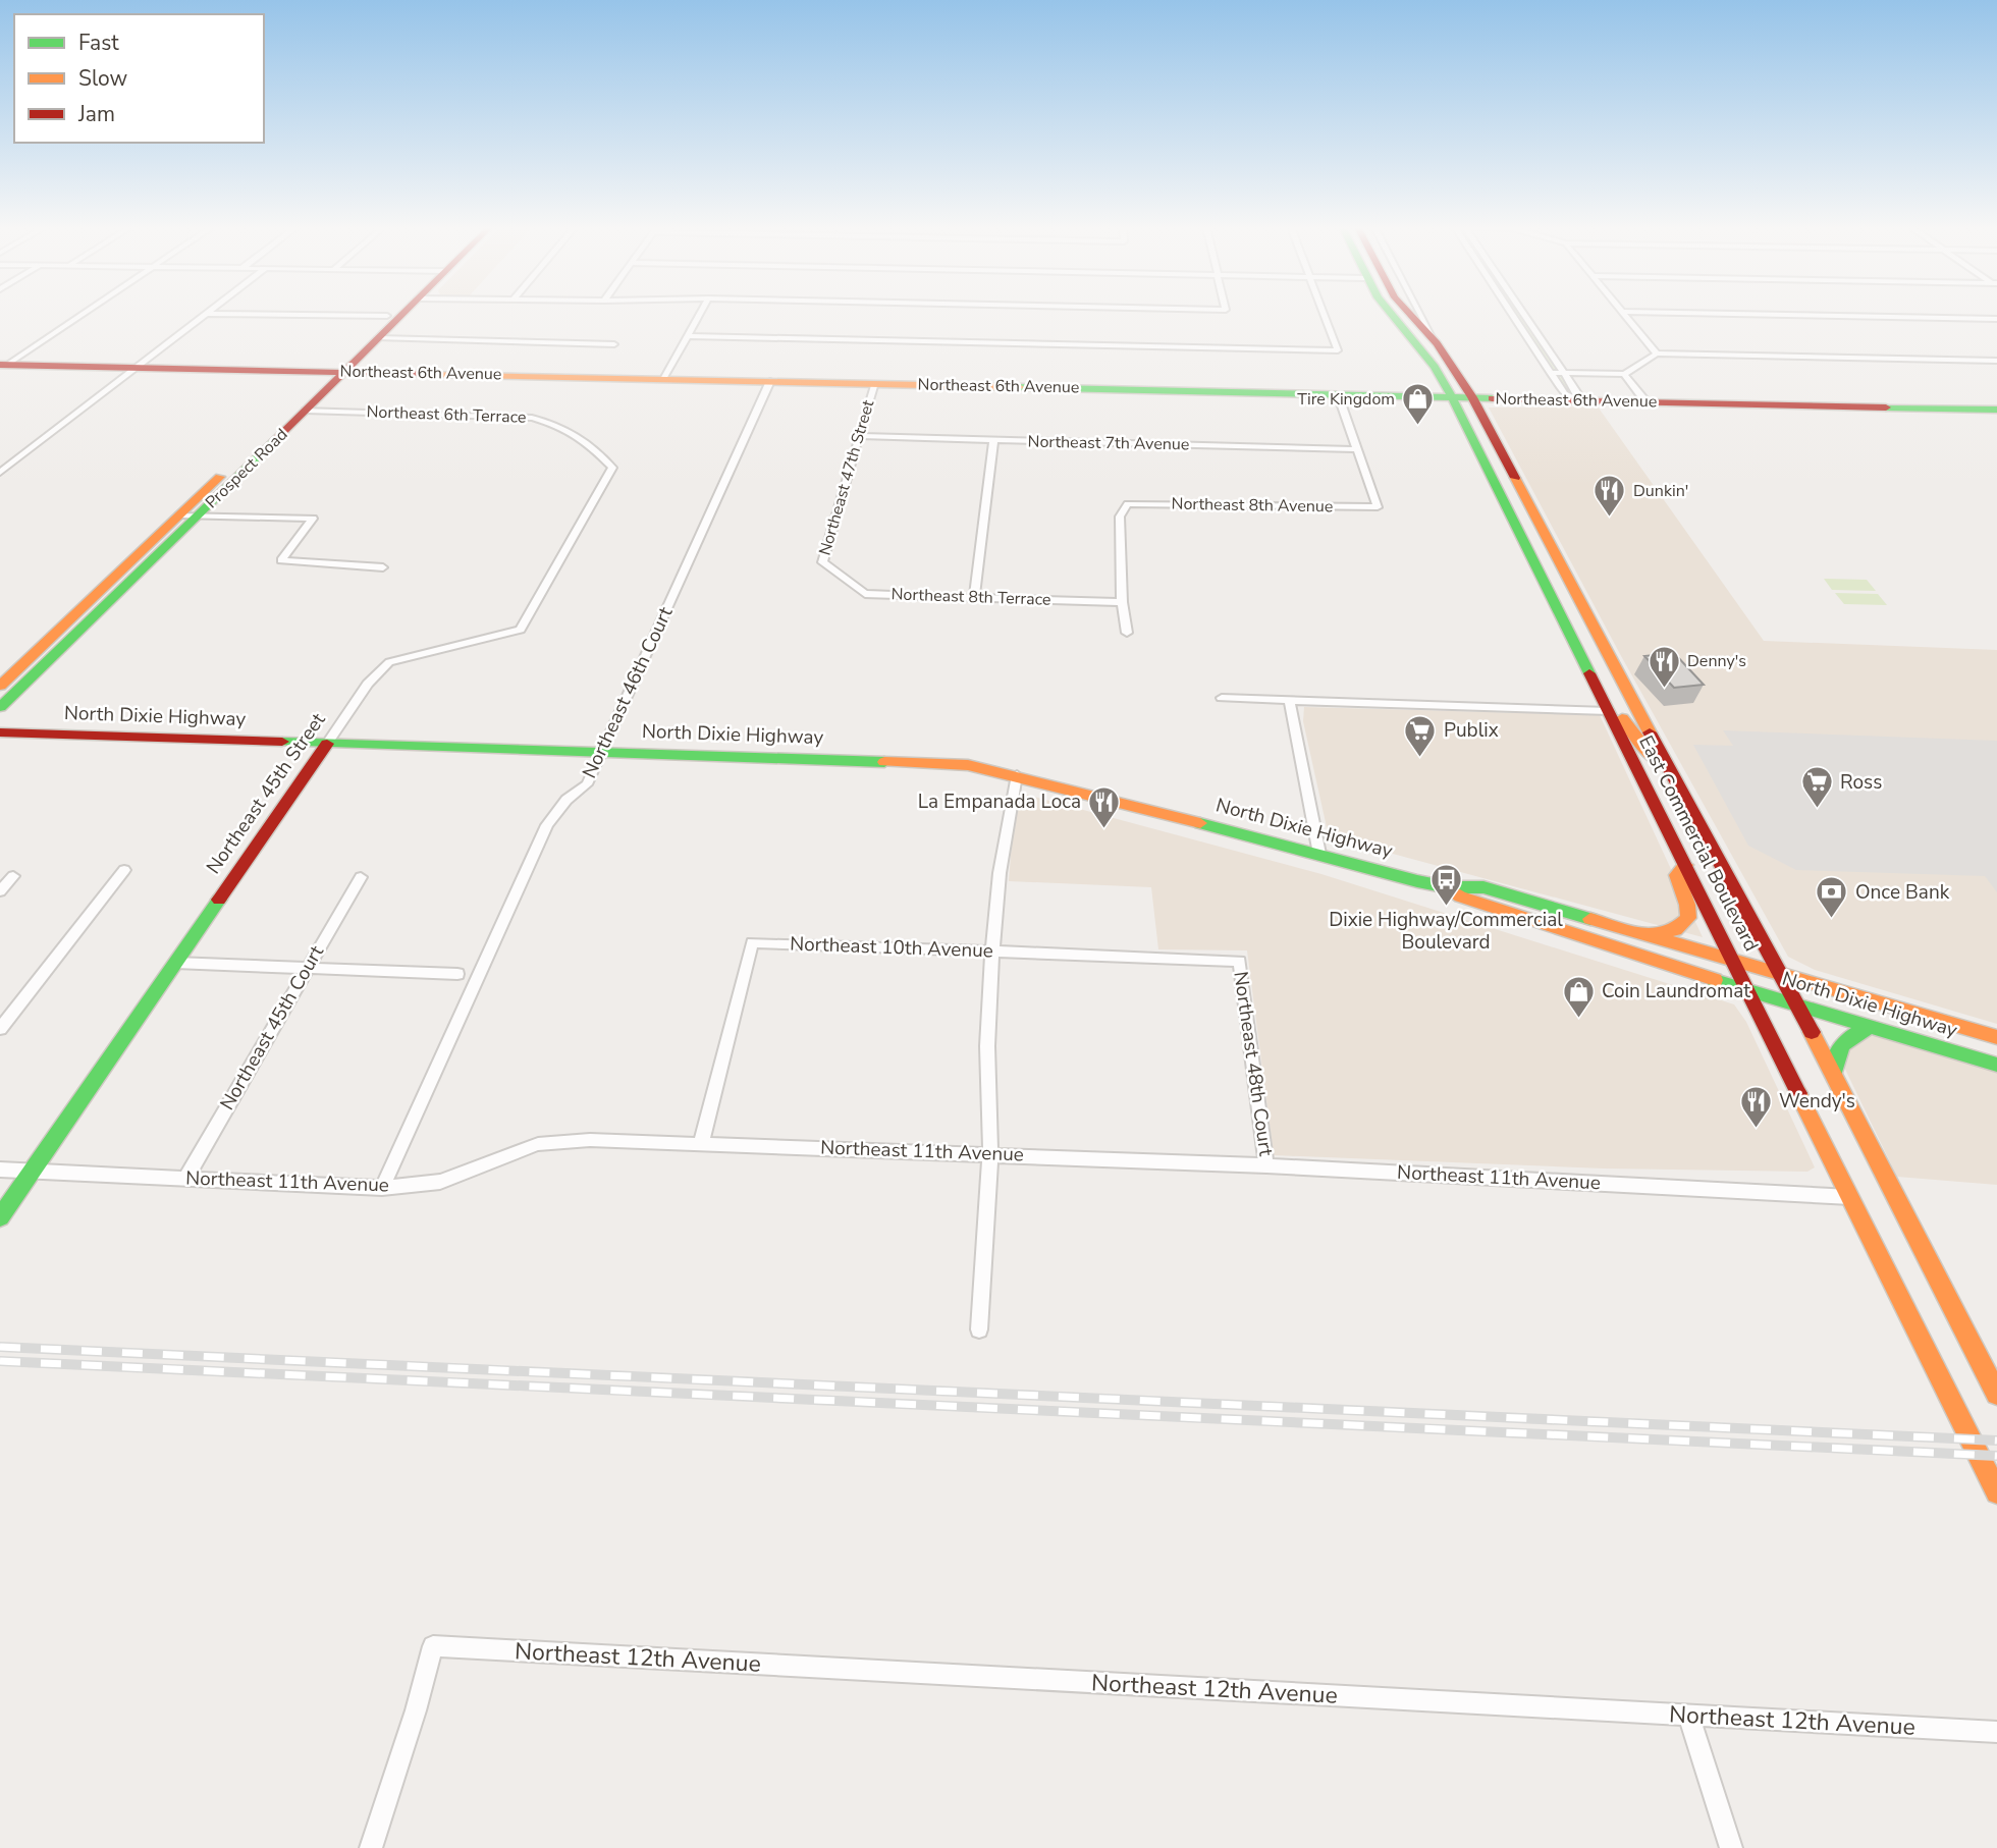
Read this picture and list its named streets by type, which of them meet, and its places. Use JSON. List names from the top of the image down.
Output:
{
  "streets": {
    "main road": [
      "Northeast 6th Avenue",
      "Prospect Road",
      "North Dixie Highway",
      "Northeast 45th Street",
      "East Commercial Boulevard"
    ],
    "street": [
      "Northeast 6th Terrace",
      "Northeast 7th Avenue",
      "Northeast 47th Street",
      "Northeast 8th Avenue",
      "Northeast 8th Terrace",
      "Northeast 46th Court",
      "Northeast 10th Avenue",
      "Northeast 45th Court",
      "Northeast 48th Court",
      "Northeast 11th Avenue",
      "Northeast 12th Avenue"
    ]
  },
  "crossings": [
    ["Northeast 6th Avenue", "Prospect Road"],
    ["Northeast 6th Avenue", "Northeast 47th Street"],
    ["Northeast 6th Avenue", "Northeast 46th Court"],
    ["Northeast 6th Avenue", "East Commercial Boulevard"],
    ["Northeast 6th Terrace", "Prospect Road"],
    ["Northeast 6th Terrace", "Northeast 45th Street"],
    ["Northeast 7th Avenue", "Northeast 47th Street"],
    ["Northeast 7th Avenue", "Northeast 8th Avenue"],
    ["Northeast 47th Street", "Northeast 8th Terrace"],
    ["Northeast 8th Avenue", "Northeast 8th Terrace"],
    ["Northeast 46th Court", "North Dixie Highway"],
    ["Northeast 46th Court", "Northeast 11th Avenue"],
    ["North Dixie Highway", "Northeast 45th Street"],
    ["North Dixie Highway", "East Commercial Boulevard"],
    ["Northeast 45th Street", "Northeast 11th Avenue"],
    ["East Commercial Boulevard", "Northeast 11th Avenue"],
    ["Northeast 10th Avenue", "Northeast 48th Court"],
    ["Northeast 10th Avenue", "Northeast 11th Avenue"],
    ["Northeast 45th Court", "Northeast 11th Avenue"],
    ["Northeast 48th Court", "Northeast 11th Avenue"]
  ],
  "places": {
    "shop": ["Tire Kingdom", "Coin Laundromat"],
    "restaurant": [
      "Dunkin'",
      "Denny's",
      "La Empanada Loca",
      "Wendy's"
    ],
    "supermarket": ["Publix", "Ross"],
    "bus stop": ["Dixie Highway/Commercial Boulevard"],
    "bank": ["Once Bank"]
  },
  "legend": ["Fast", "Slow", "Jam"]
}
